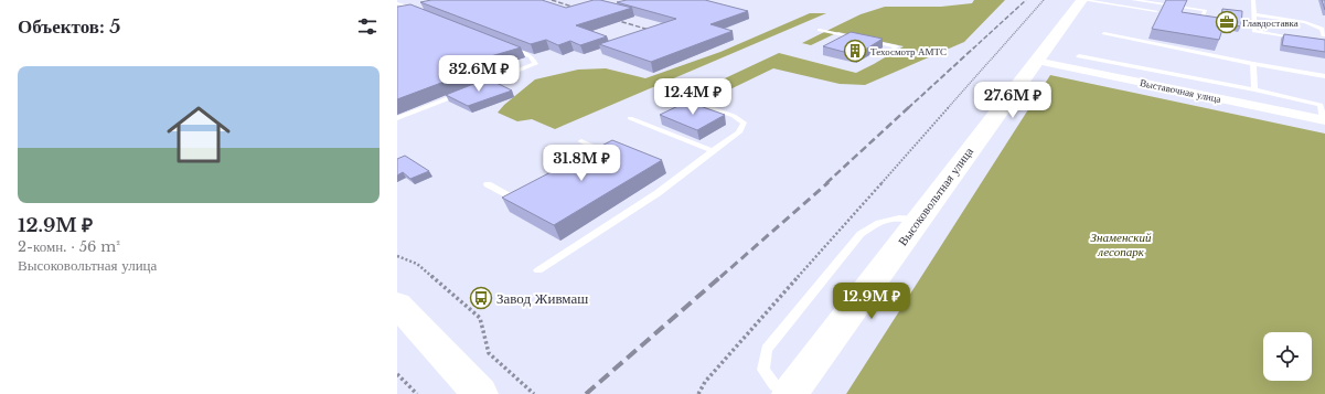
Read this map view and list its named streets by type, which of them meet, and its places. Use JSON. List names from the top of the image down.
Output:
{
  "streets": {
    "main road": ["Высоковольтная улица"],
    "street": ["Выставочная улица"]
  },
  "crossings": [
    ["Выставочная улица", "Высоковольтная улица"]
  ],
  "parks": ["Знаменский лесопарк"],
  "places": {
    "office": ["Главдоставка"],
    "building": ["Техосмотр АМТС"],
    "bus stop": ["Завод Живмаш"]
  },
  "page": {
    "heading": "Объектов: 5",
    "list": [
      {
        "name": "12.9M ₽",
        "note": "2-комн. · 56 m² · Высоковольтная улица"
      }
    ],
    "price": [
      "32.6M ₽",
      "12.4M ₽",
      "27.6M ₽",
      "31.8M ₽",
      "12.9M ₽"
    ]
  }
}
